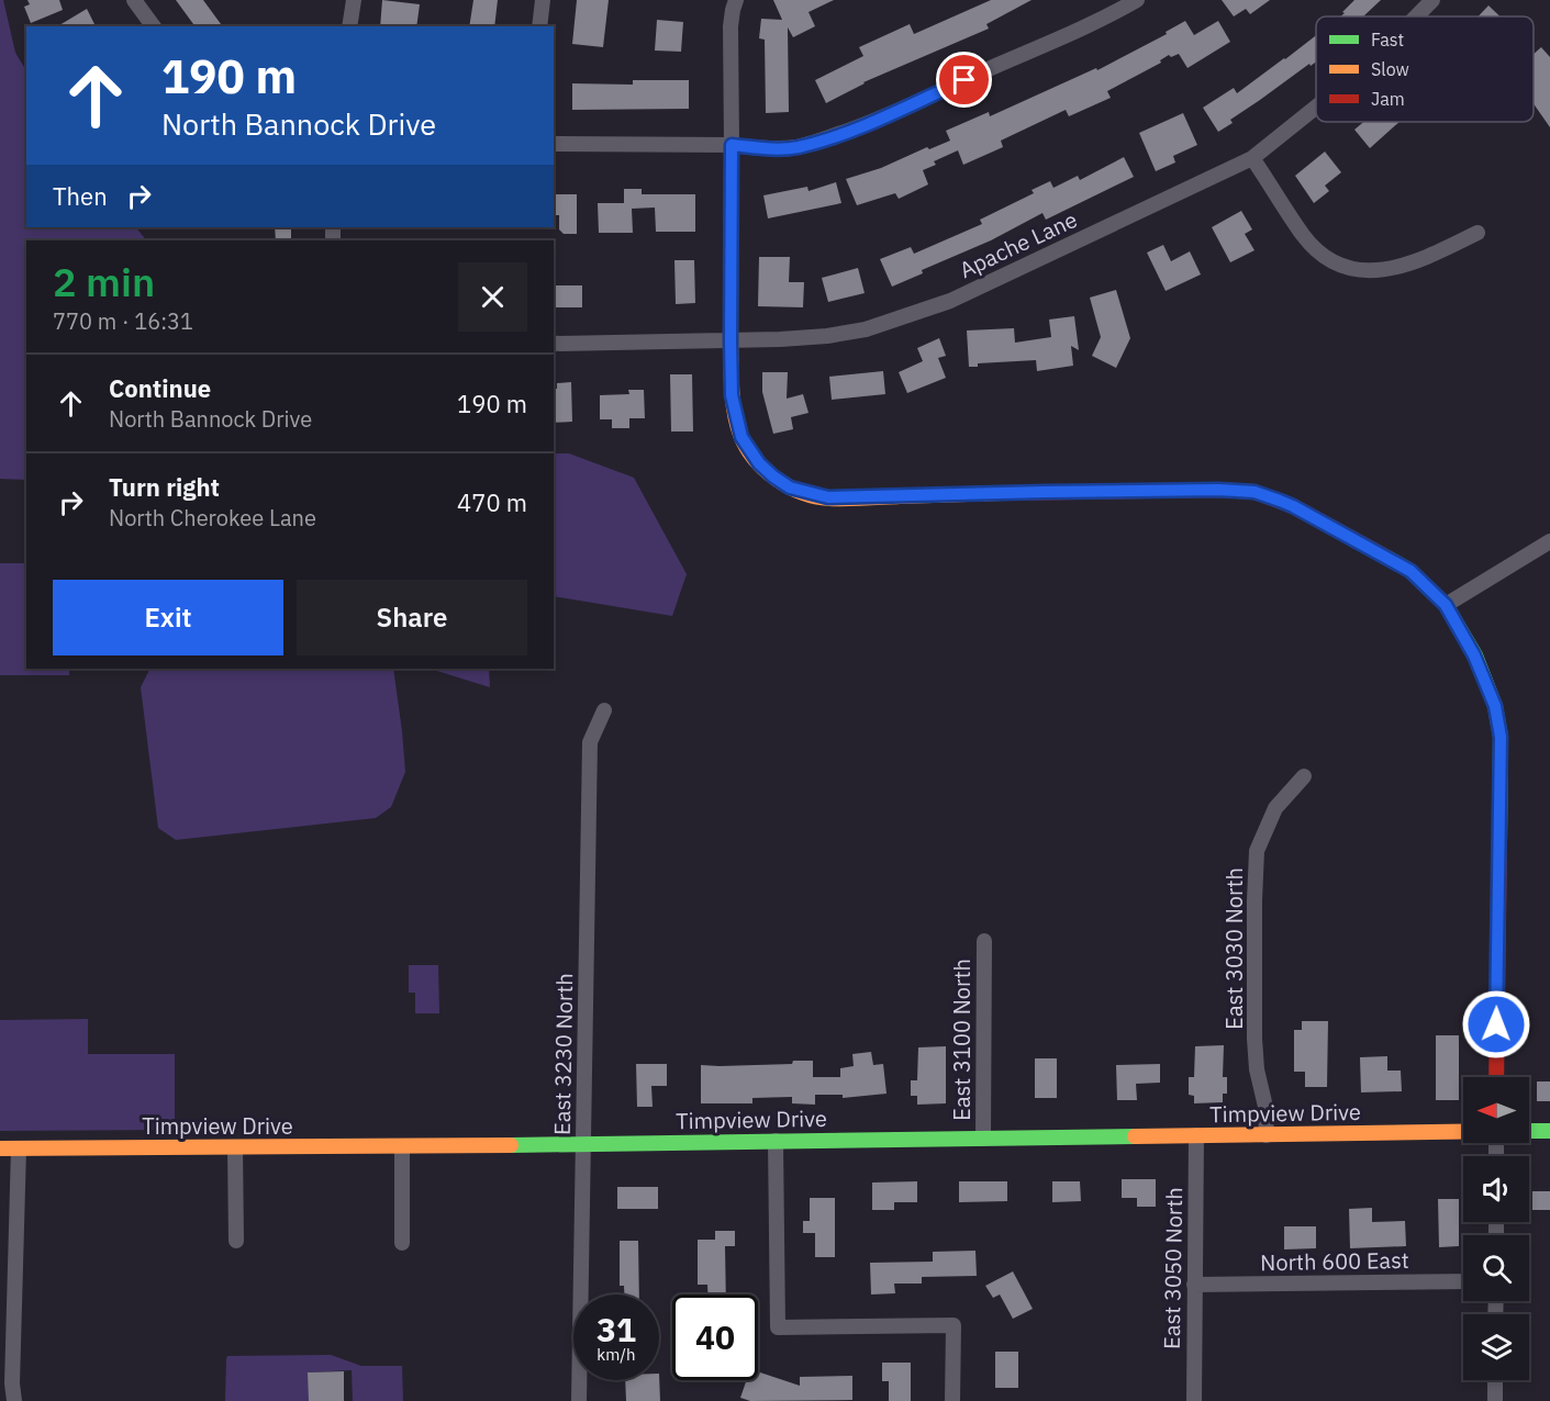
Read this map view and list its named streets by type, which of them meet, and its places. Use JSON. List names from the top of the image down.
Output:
{
  "streets": {
    "street": [
      "Apache Lane",
      "East 3030 North",
      "East 3100 North",
      "East 3230 North",
      "Timpview Drive",
      "North 600 East",
      "East 3050 North"
    ]
  },
  "crossings": [
    ["East 3030 North", "Timpview Drive"],
    ["East 3100 North", "Timpview Drive"],
    ["East 3230 North", "Timpview Drive"],
    ["Timpview Drive", "East 3050 North"],
    ["North 600 East", "East 3050 North"]
  ],
  "legend": ["Fast", "Slow", "Jam"],
  "north": "left",
  "page": {
    "turn": ["190 m", "North Bannock Drive"],
    "then": "Then",
    "heading": ["2 min", "770 m · 16:31"],
    "list": [
      {
        "name": "Continue",
        "note": "North Bannock Drive",
        "value": "190 m"
      },
      {
        "name": "Turn right",
        "note": "North Cherokee Lane",
        "value": "470 m"
      }
    ],
    "buttons": ["Exit", "Share"],
    "speed": "31 km/h",
    "limit": "40"
  }
}
